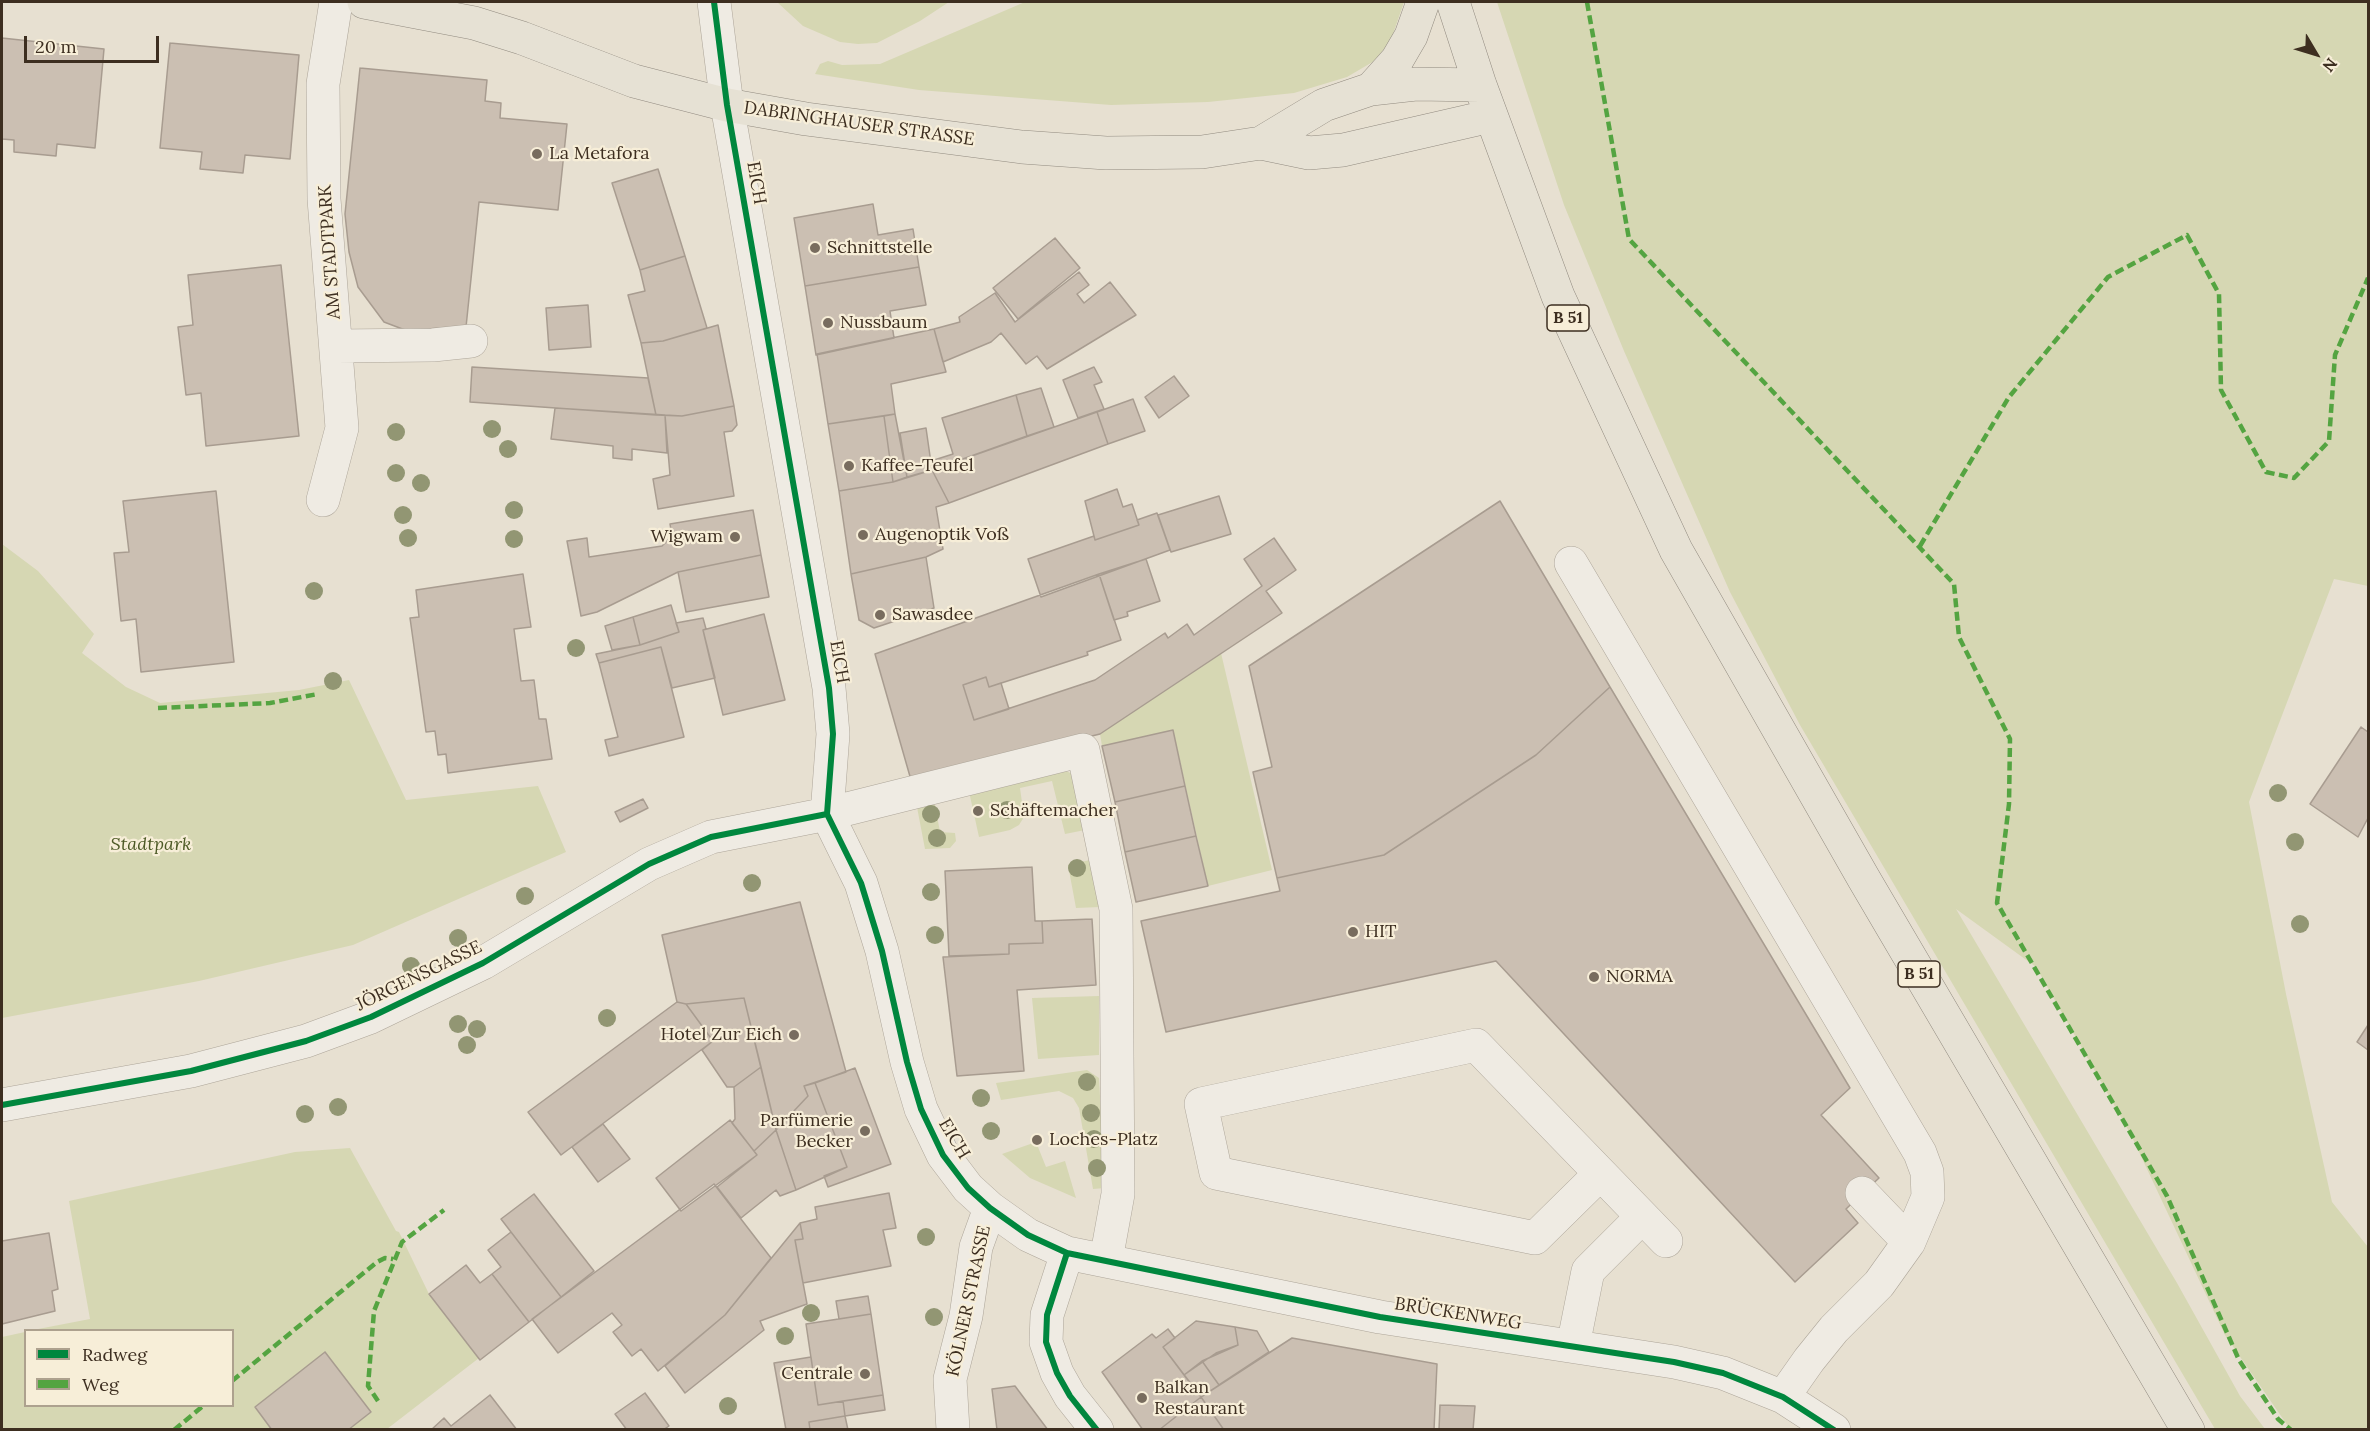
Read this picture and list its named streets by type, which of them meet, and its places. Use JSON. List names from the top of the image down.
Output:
{
  "streets": {
    "main road": ["DABRINGHAUSER STRASSE", "B 51"],
    "street": [
      "EICH",
      "AM STADTPARK",
      "JÖRGENSGASSE",
      "KÖLNER STRASSE",
      "BRÜCKENWEG"
    ]
  },
  "crossings": [
    ["DABRINGHAUSER STRASSE", "EICH"],
    ["DABRINGHAUSER STRASSE", "B 51"],
    ["EICH", "JÖRGENSGASSE"],
    ["EICH", "KÖLNER STRASSE"],
    ["EICH", "BRÜCKENWEG"],
    ["JÖRGENSGASSE", "BRÜCKENWEG"]
  ],
  "parks": ["Stadtpark"],
  "places": [
    "La Metafora",
    "Schnittstelle",
    "Nussbaum",
    "Kaffee-Teufel",
    "Augenoptik Voß",
    "Wigwam",
    "Sawasdee",
    "Schäftemacher",
    "HIT",
    "NORMA",
    "Hotel Zur Eich",
    "Parfümerie Becker",
    "Loches-Platz",
    "Centrale",
    "Balkan Restaurant"
  ],
  "legend": ["Radweg", "Weg"],
  "scale_bar": "20 m",
  "north": "bottom right"
}
